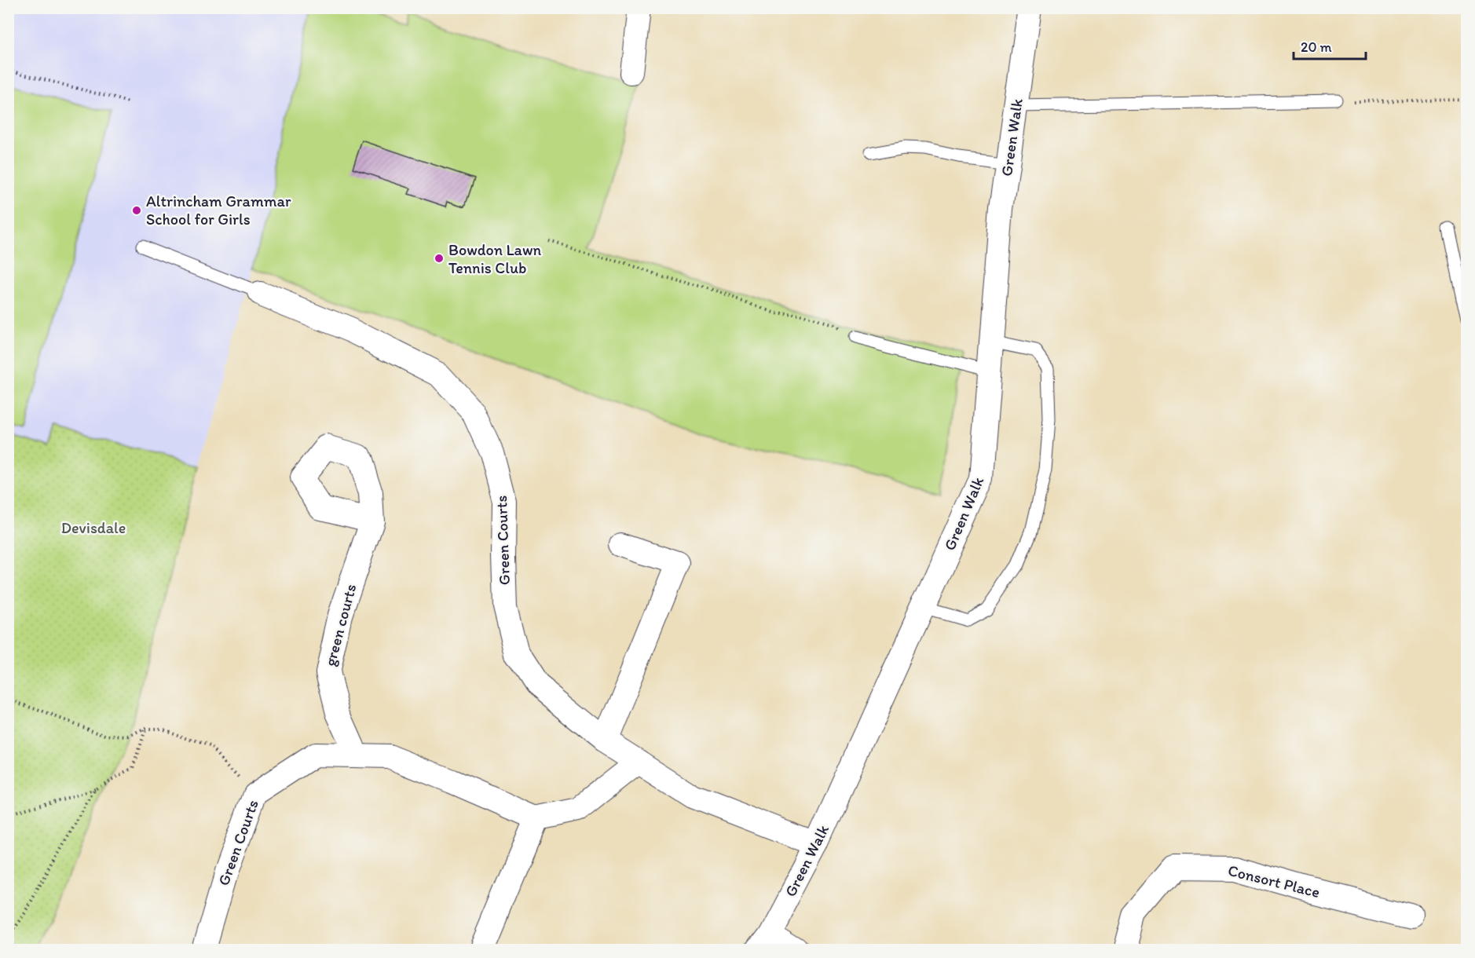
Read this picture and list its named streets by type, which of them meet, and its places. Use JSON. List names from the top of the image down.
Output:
{
  "streets": {
    "street": [
      "Green Walk",
      "Green Courts",
      "green courts",
      "Consort Place"
    ]
  },
  "crossings": [
    ["Green Walk", "Green Courts"],
    ["Green Courts", "green courts"]
  ],
  "parks": ["Devisdale"],
  "places": ["Altrincham Grammar School for Girls", "Bowdon Lawn Tennis Club"],
  "scale_bar": "20 m"
}
